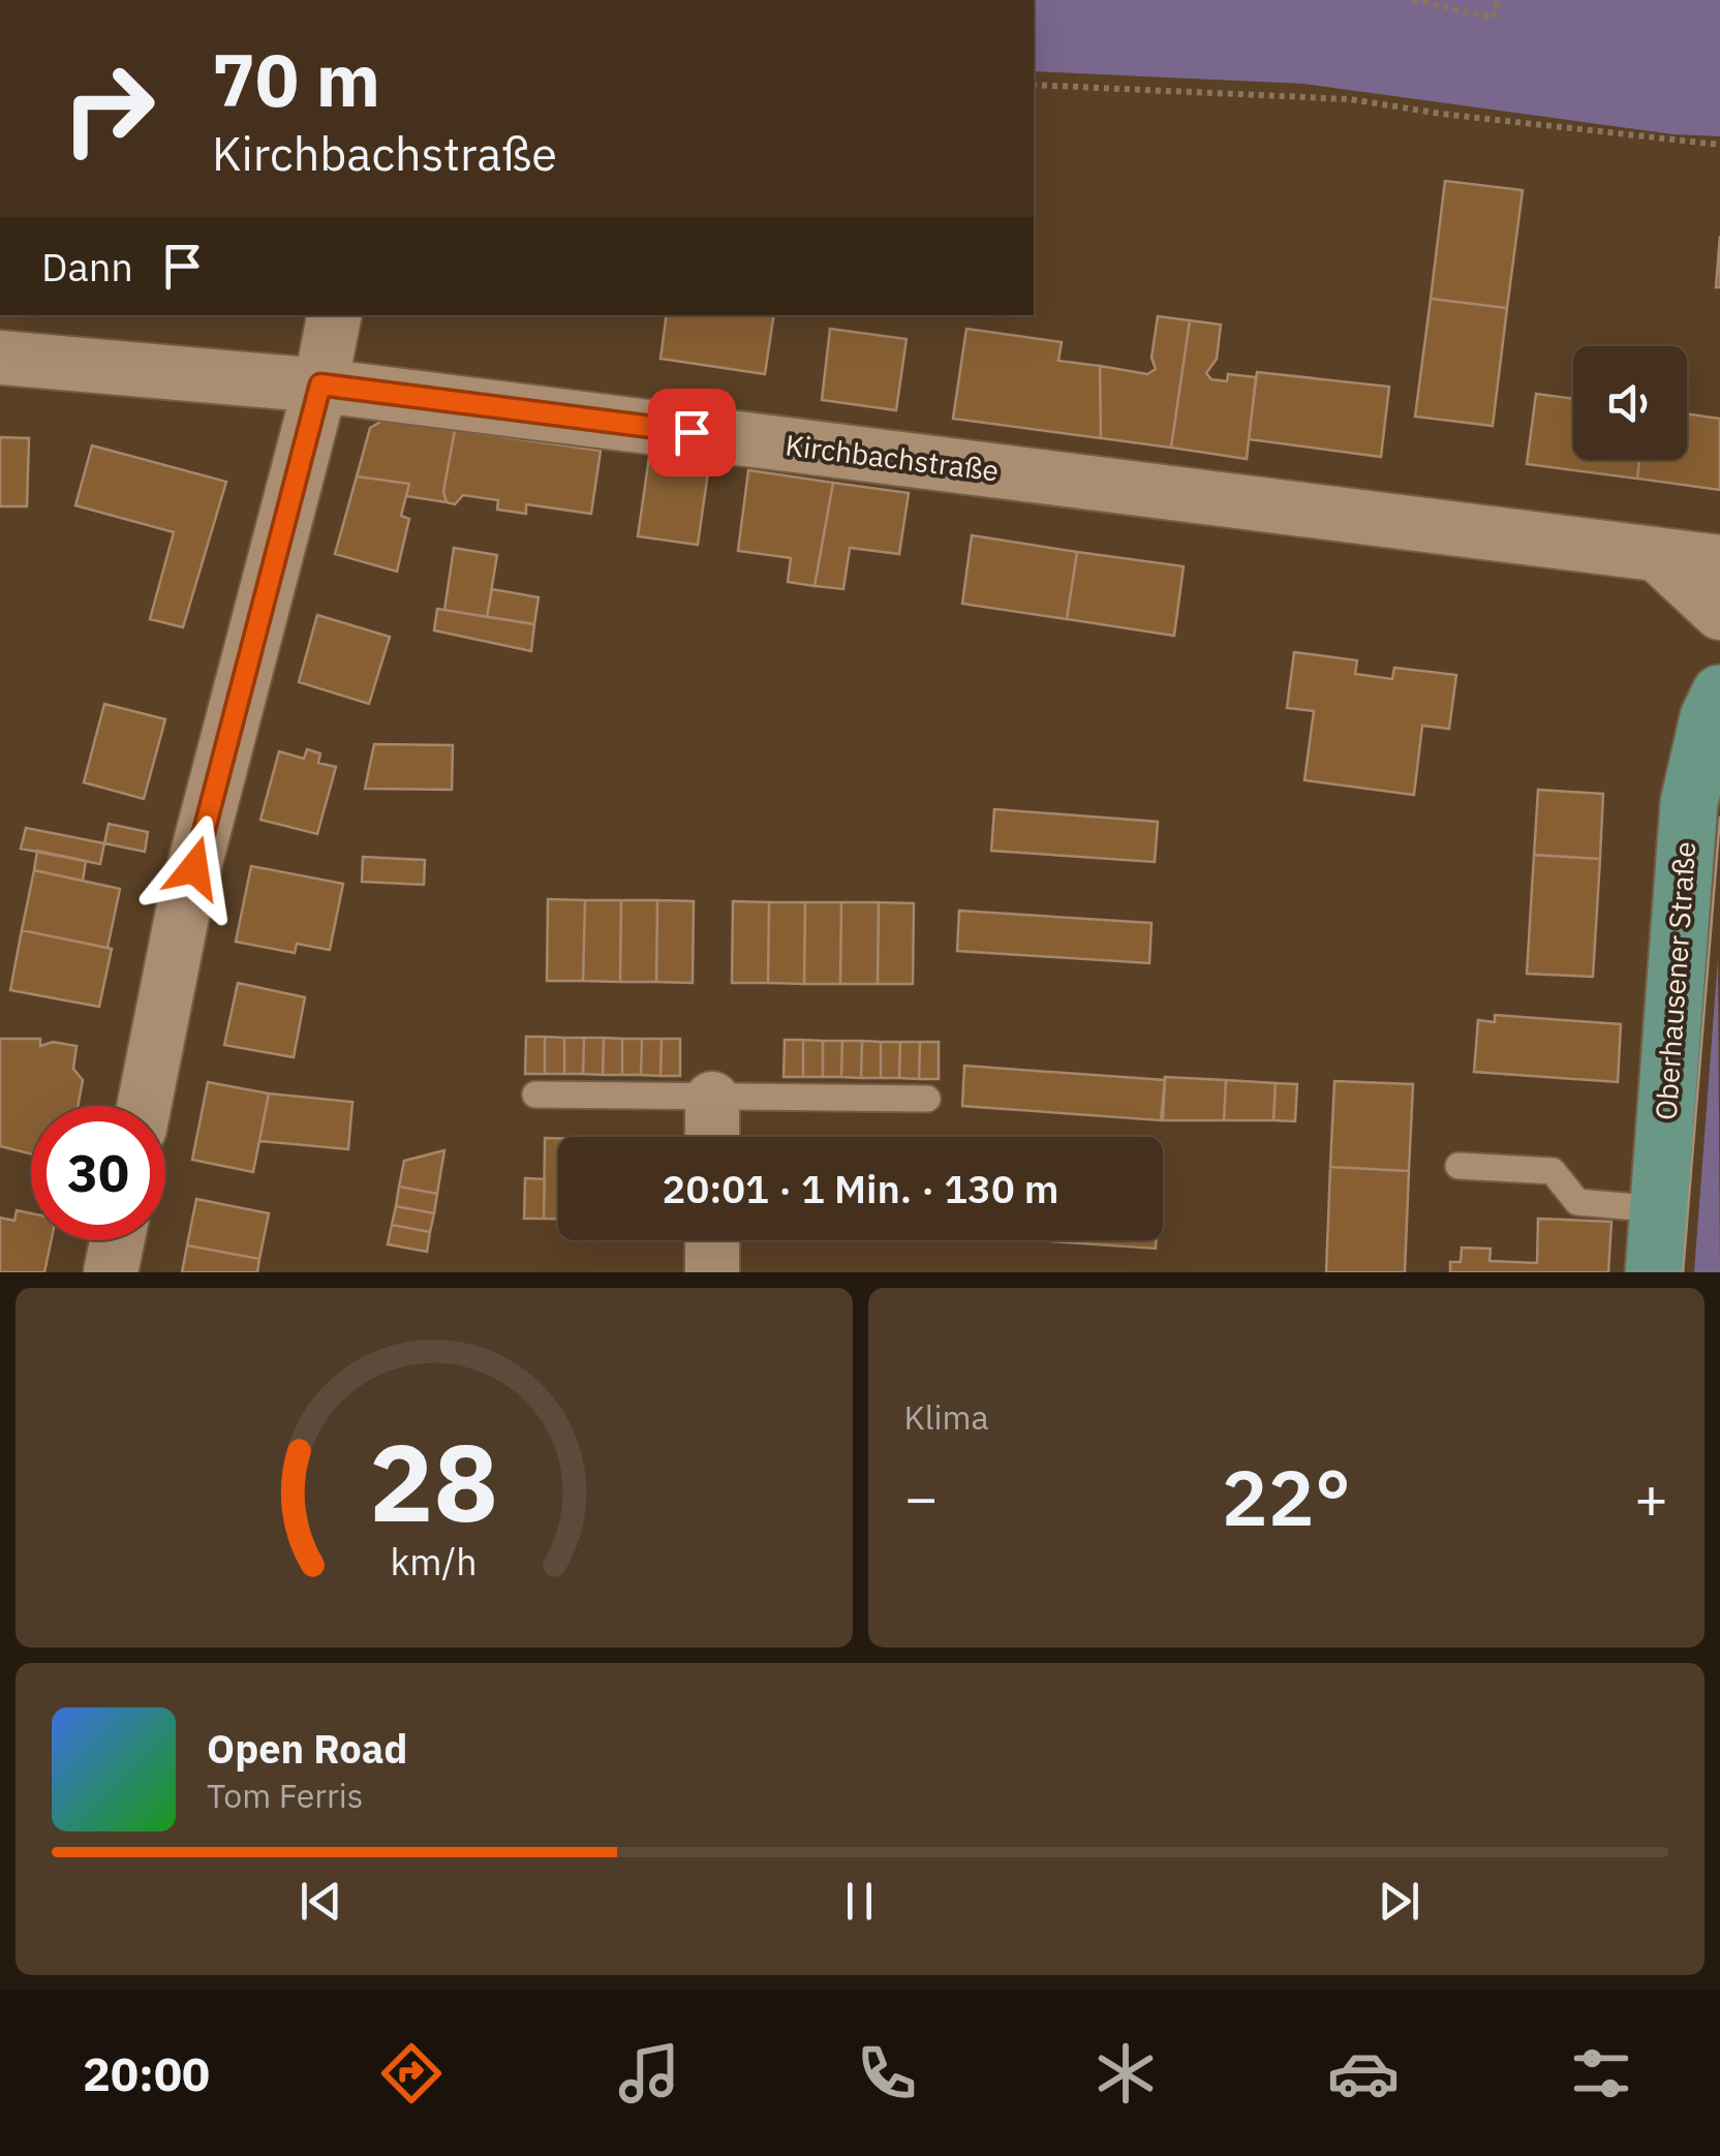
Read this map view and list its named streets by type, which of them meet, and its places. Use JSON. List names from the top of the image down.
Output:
{
  "streets": {
    "main road": ["Oberhausener Straße"],
    "street": ["Kirchbachstraße"]
  },
  "page": {
    "turn": ["70 m", "Kirchbachstraße"],
    "then": "Dann",
    "limit": "30",
    "trip": "20:01 · 1 Min. · 130 m",
    "tile": "Klima",
    "heat": ["−", "22°", "+"],
    "song": ["Open Road", "Tom Ferris"],
    "tabs": "20:00",
    "gauge": ["28", "km/h"]
  }
}
